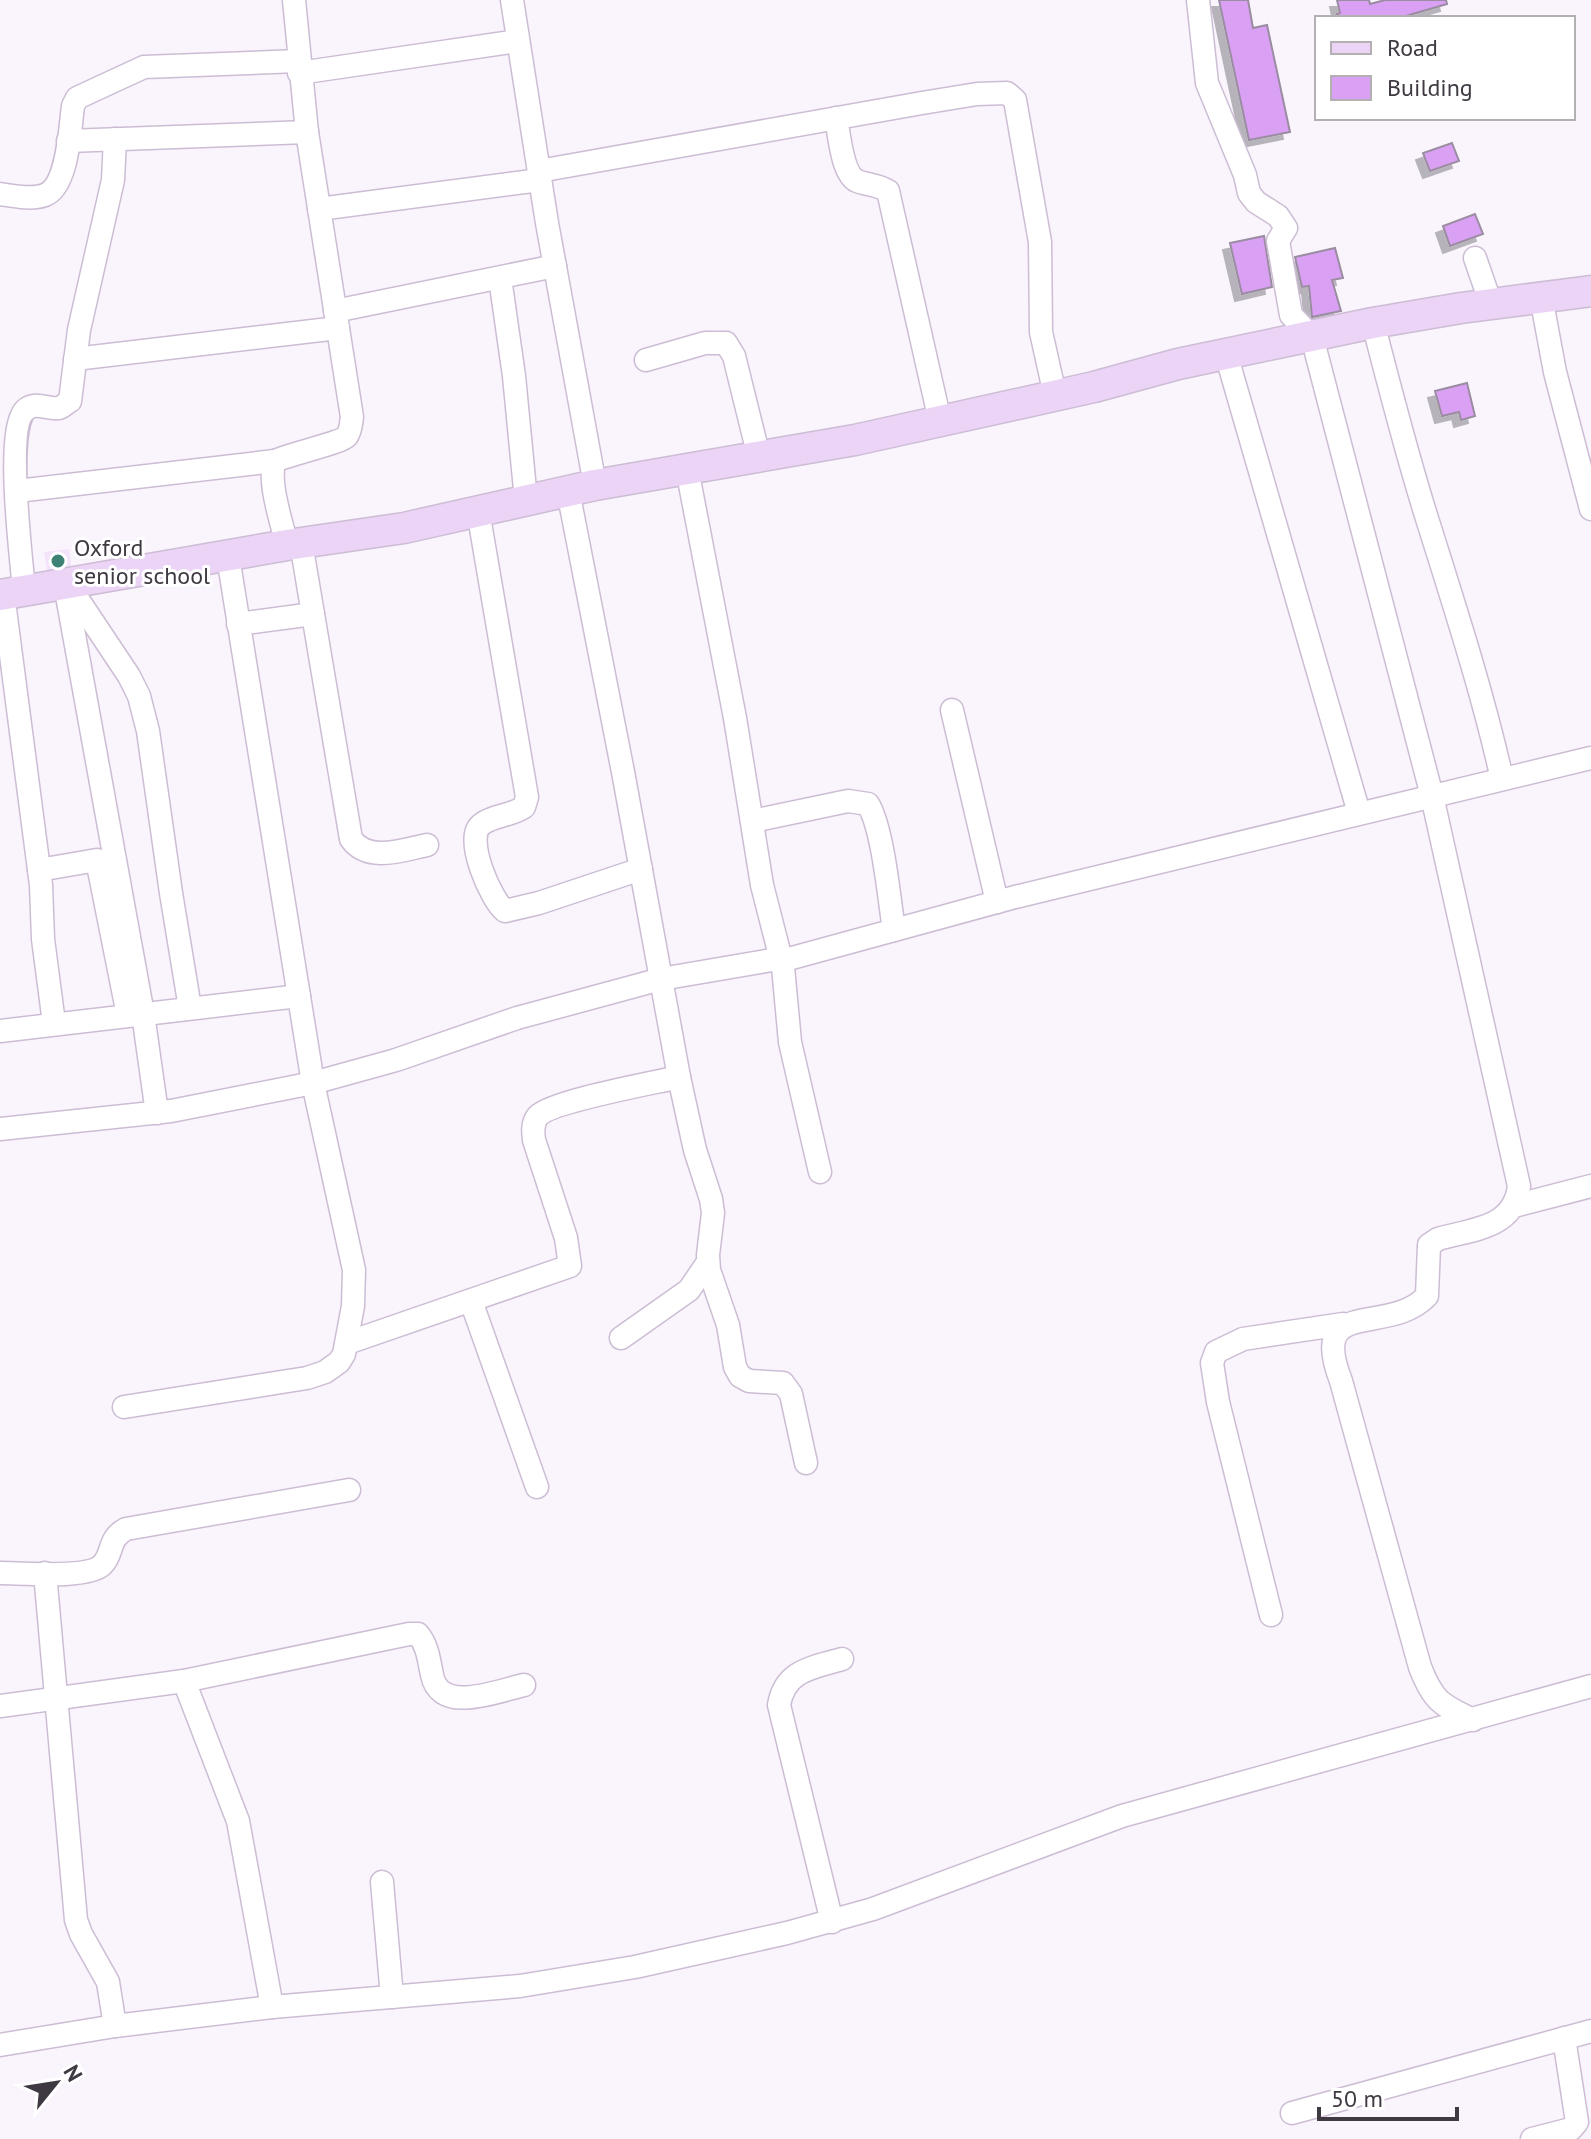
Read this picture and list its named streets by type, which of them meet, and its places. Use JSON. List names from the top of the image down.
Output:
{
  "places": ["Oxford senior school"],
  "legend": ["Road", "Building"],
  "scale_bar": "50 m",
  "north": "top right"
}
